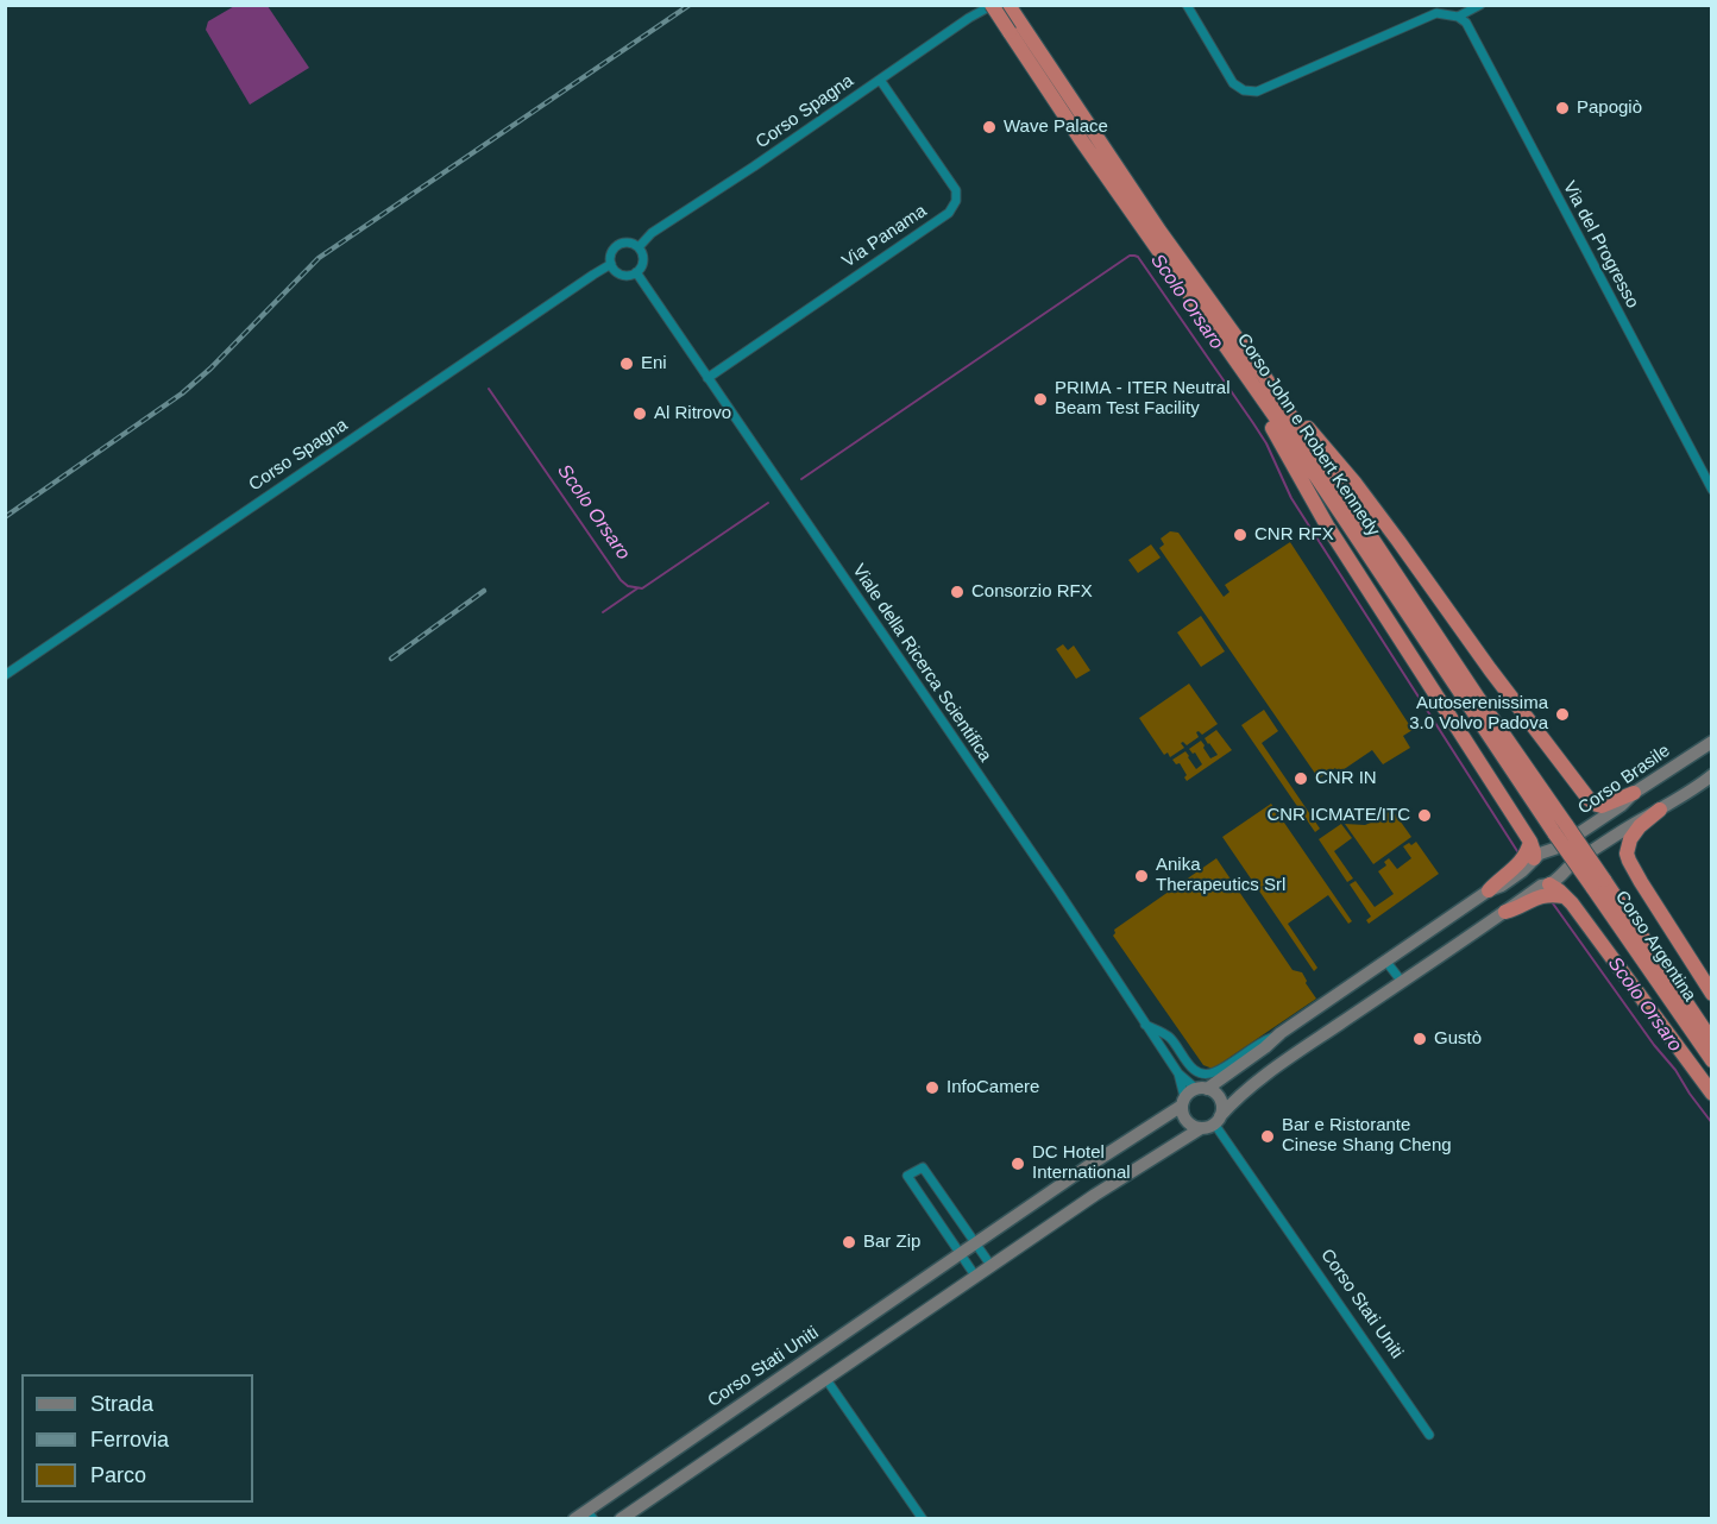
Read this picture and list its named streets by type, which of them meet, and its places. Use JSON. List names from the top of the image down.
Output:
{
  "streets": {
    "highway": ["Corso John e Robert Kennedy", "Corso Argentina"],
    "main road": ["Corso Brasile", "Corso Stati Uniti"],
    "street": [
      "Corso Spagna",
      "Via Panama",
      "Via del Progresso",
      "Viale della Ricerca Scientifica"
    ]
  },
  "crossings": [
    ["Corso Spagna", "Via Panama"],
    ["Corso Spagna", "Corso John e Robert Kennedy"],
    ["Corso Spagna", "Viale della Ricerca Scientifica"],
    ["Via Panama", "Viale della Ricerca Scientifica"],
    ["Corso John e Robert Kennedy", "Corso Brasile"],
    ["Corso John e Robert Kennedy", "Corso Argentina"],
    ["Viale della Ricerca Scientifica", "Corso Stati Uniti"]
  ],
  "water": ["Scolo Orsaro"],
  "places": [
    "Papogiò",
    "Wave Palace",
    "Eni",
    "PRIMA - ITER Neutral Beam Test Facility",
    "Al Ritrovo",
    "CNR RFX",
    "Consorzio RFX",
    "Autoserenissima 3.0 Volvo Padova",
    "CNR IN",
    "CNR ICMATE/ITC",
    "Anika Therapeutics Srl",
    "Gustò",
    "InfoCamere",
    "Bar e Ristorante Cinese Shang Cheng",
    "DC Hotel International",
    "Bar Zip"
  ],
  "legend": ["Strada", "Ferrovia", "Parco"]
}
